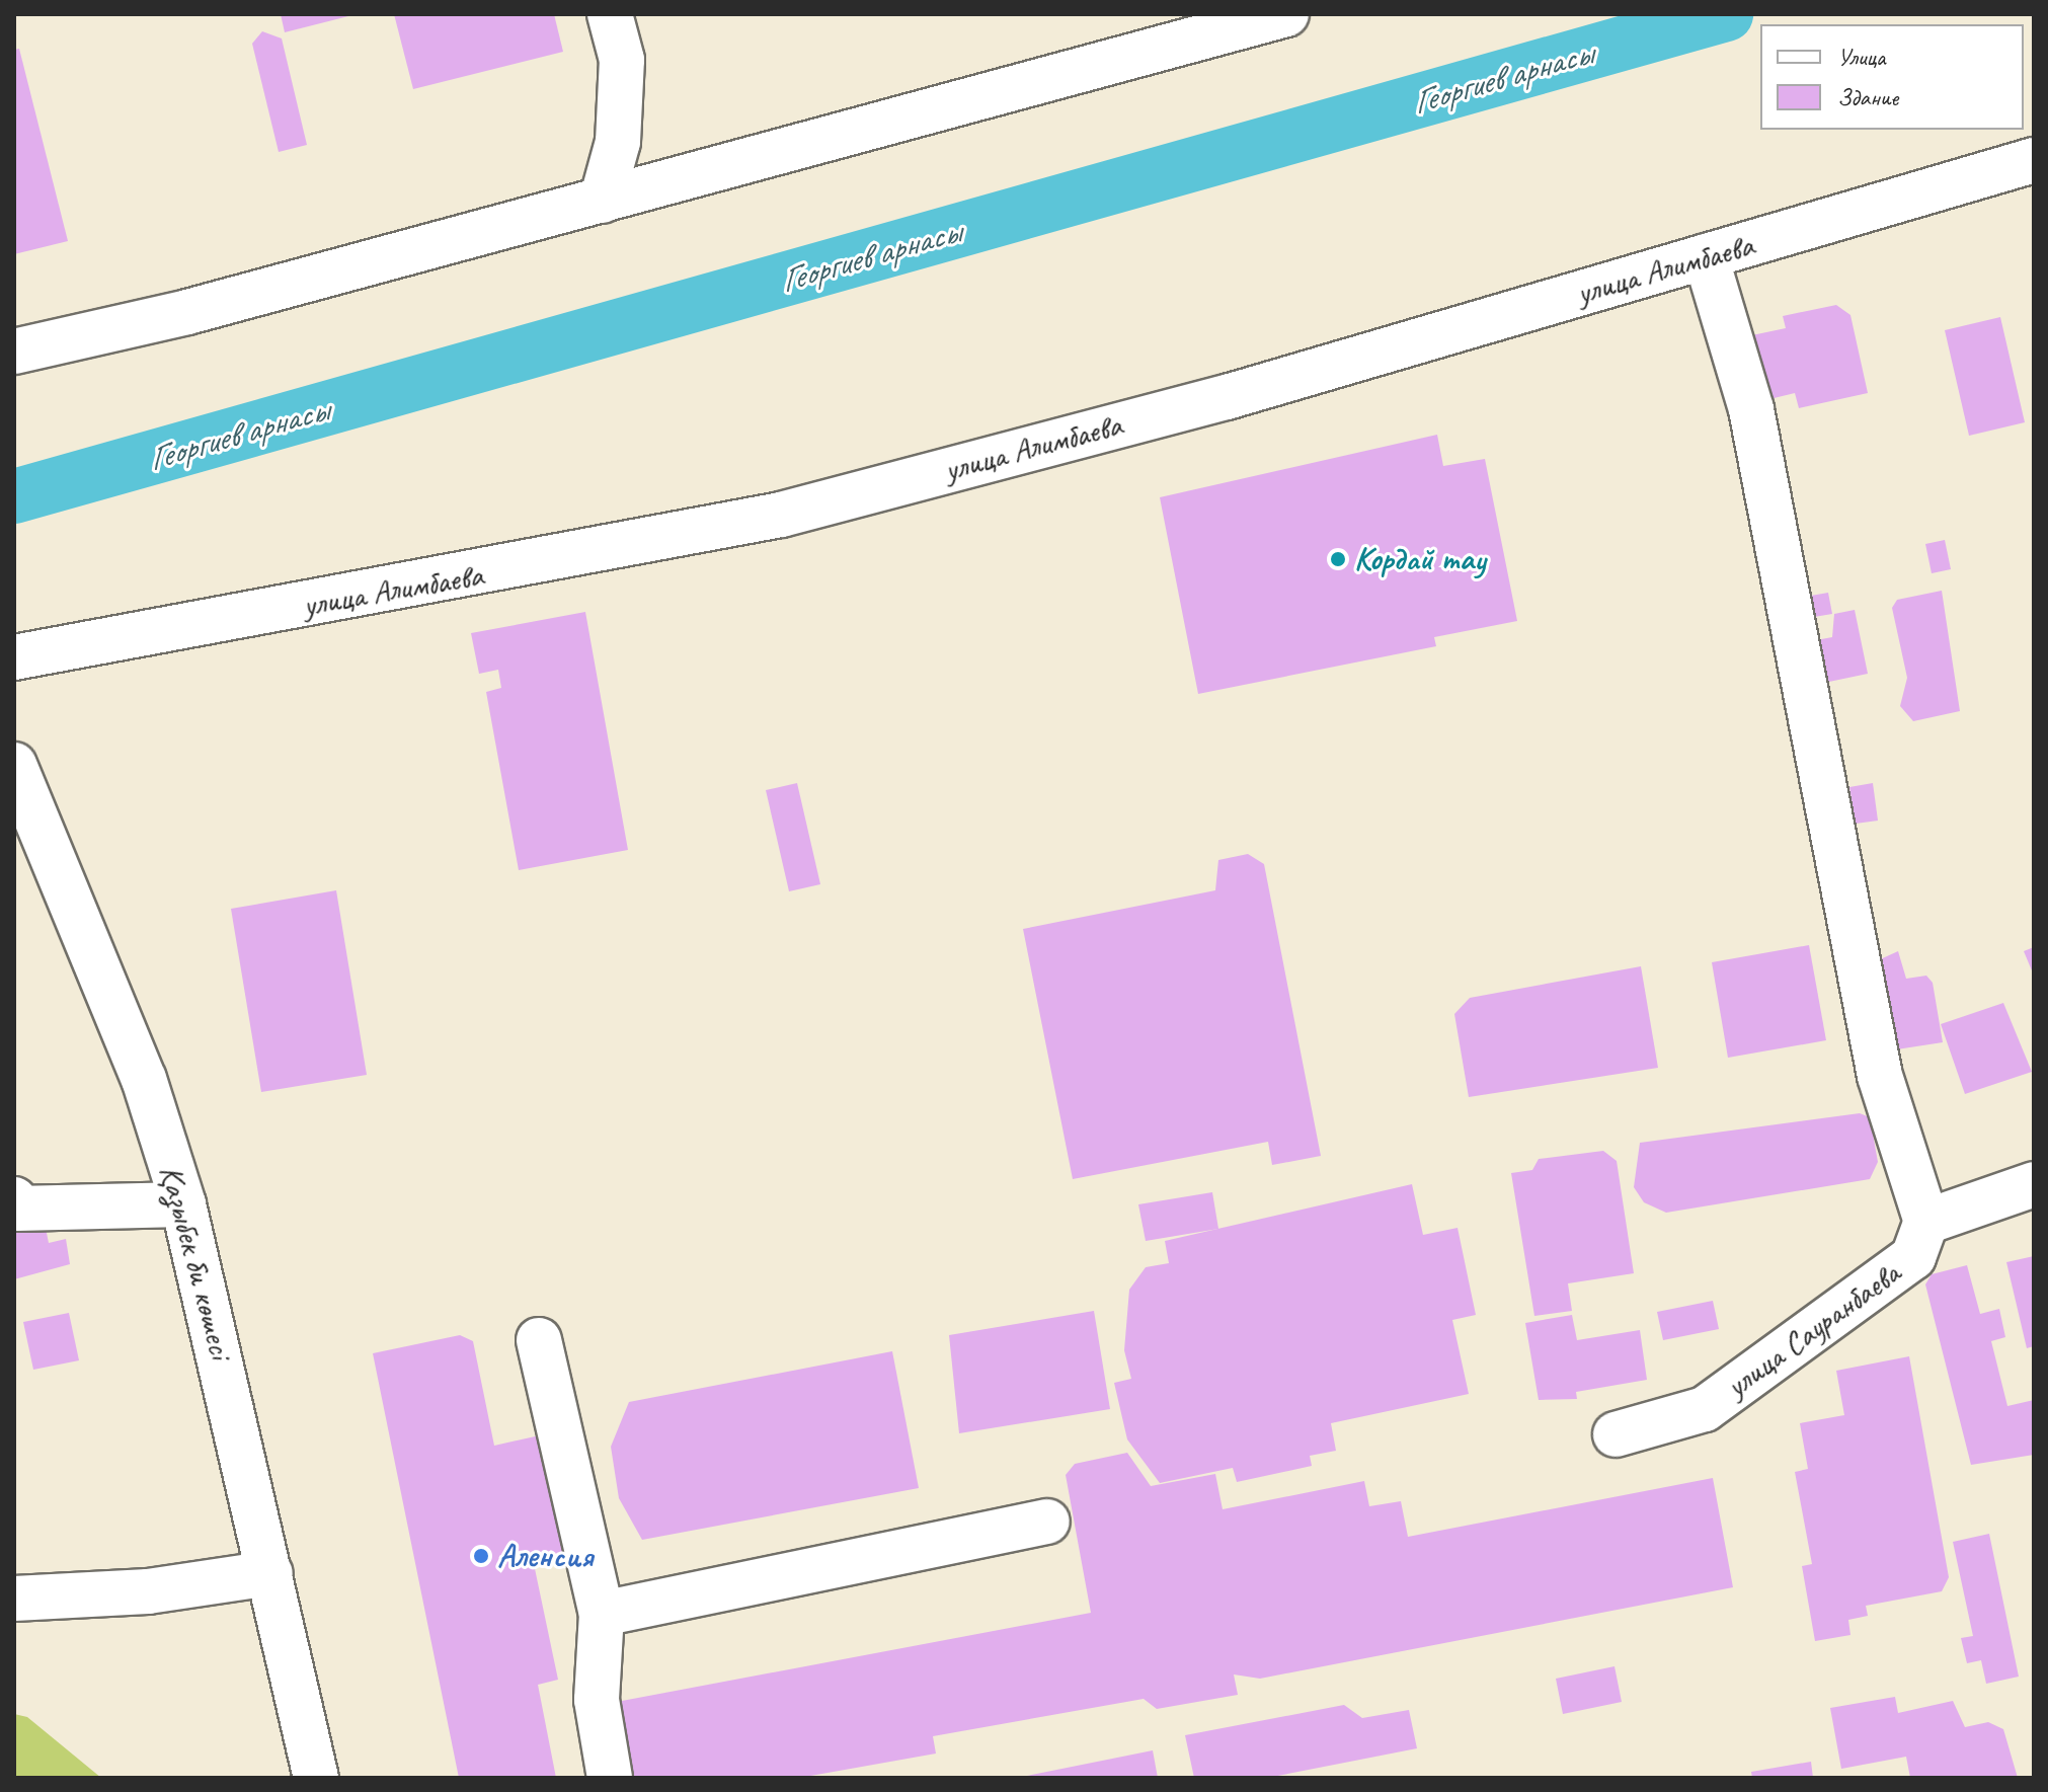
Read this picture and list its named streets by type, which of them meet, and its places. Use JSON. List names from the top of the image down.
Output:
{
  "streets": {
    "street": ["улица Алимбаева", "Қазыбек би көшесі", "улица Сауранбаева"]
  },
  "water": ["Георгиев арнасы"],
  "places": ["Кордай тау", "Аленсия"],
  "legend": ["Улица", "Здание"]
}
